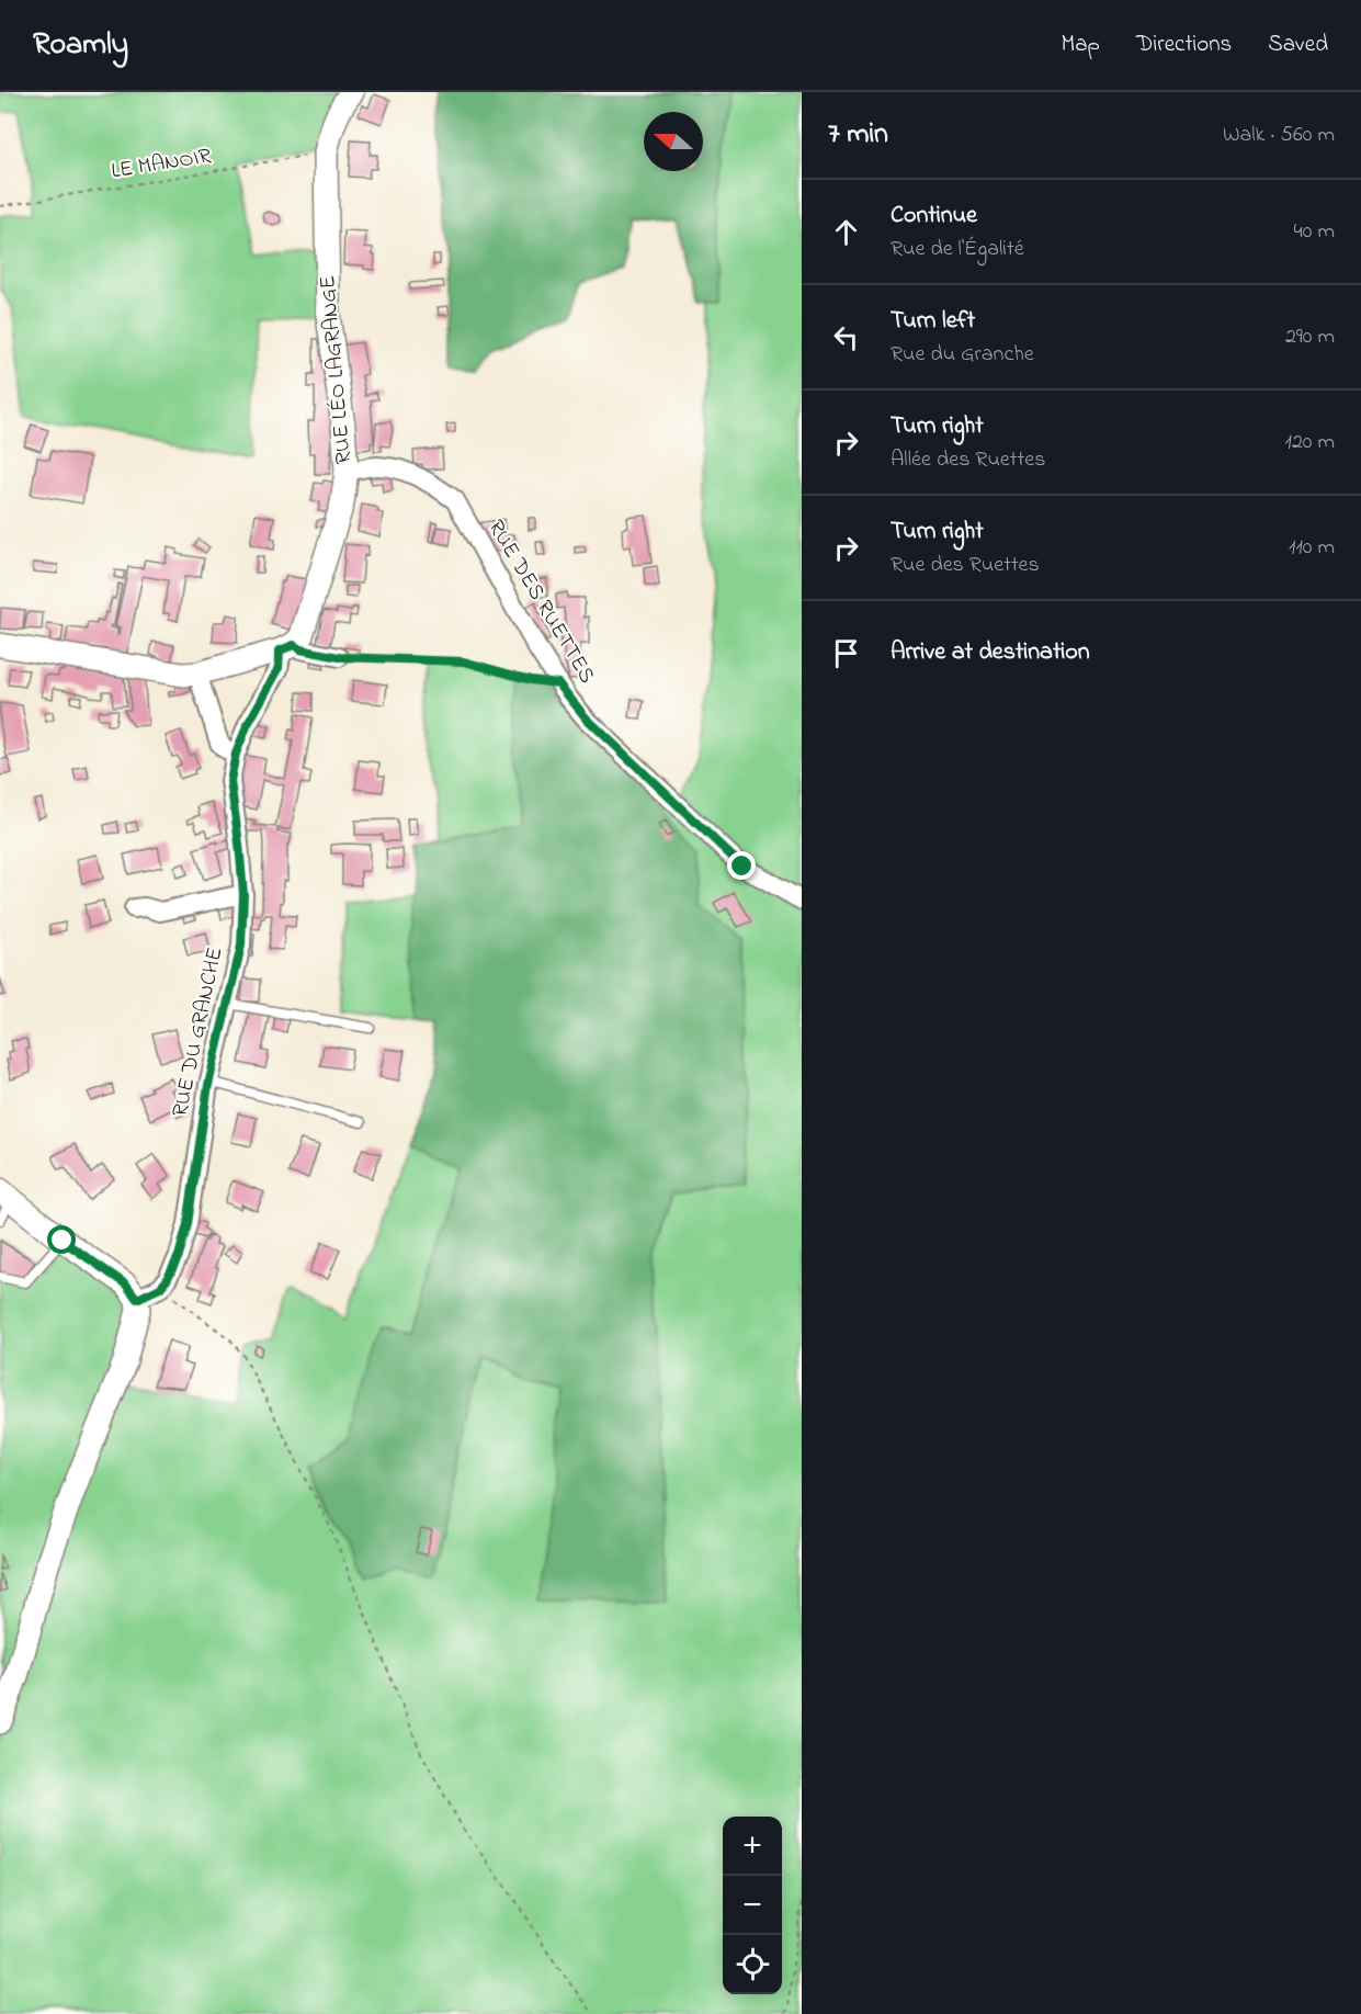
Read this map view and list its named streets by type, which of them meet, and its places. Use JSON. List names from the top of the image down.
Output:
{
  "streets": {
    "street": ["RUE LÉO LAGRANGE", "RUE DES RUETTES", "RUE DU GRANCHE"],
    "path": ["LE MANOIR"]
  },
  "crossings": [
    ["LE MANOIR", "RUE LÉO LAGRANGE"],
    ["RUE LÉO LAGRANGE", "RUE DES RUETTES"],
    ["RUE LÉO LAGRANGE", "RUE DU GRANCHE"]
  ],
  "north": "left",
  "page": {
    "header": "Roamly",
    "nav": ["Map", "Directions", "Saved"],
    "heading": ["7 min", "Walk · 560 m"],
    "list": [
      ["Continue", "Rue de l'Égalité", "40 m"],
      ["Turn left", "Rue du Granche", "290 m"],
      ["Turn right", "Allée des Ruettes", "120 m"],
      ["Turn right", "Rue des Ruettes", "110 m"],
      "Arrive at destination"
    ],
    "map_buttons": ["+", "−"]
  }
}
